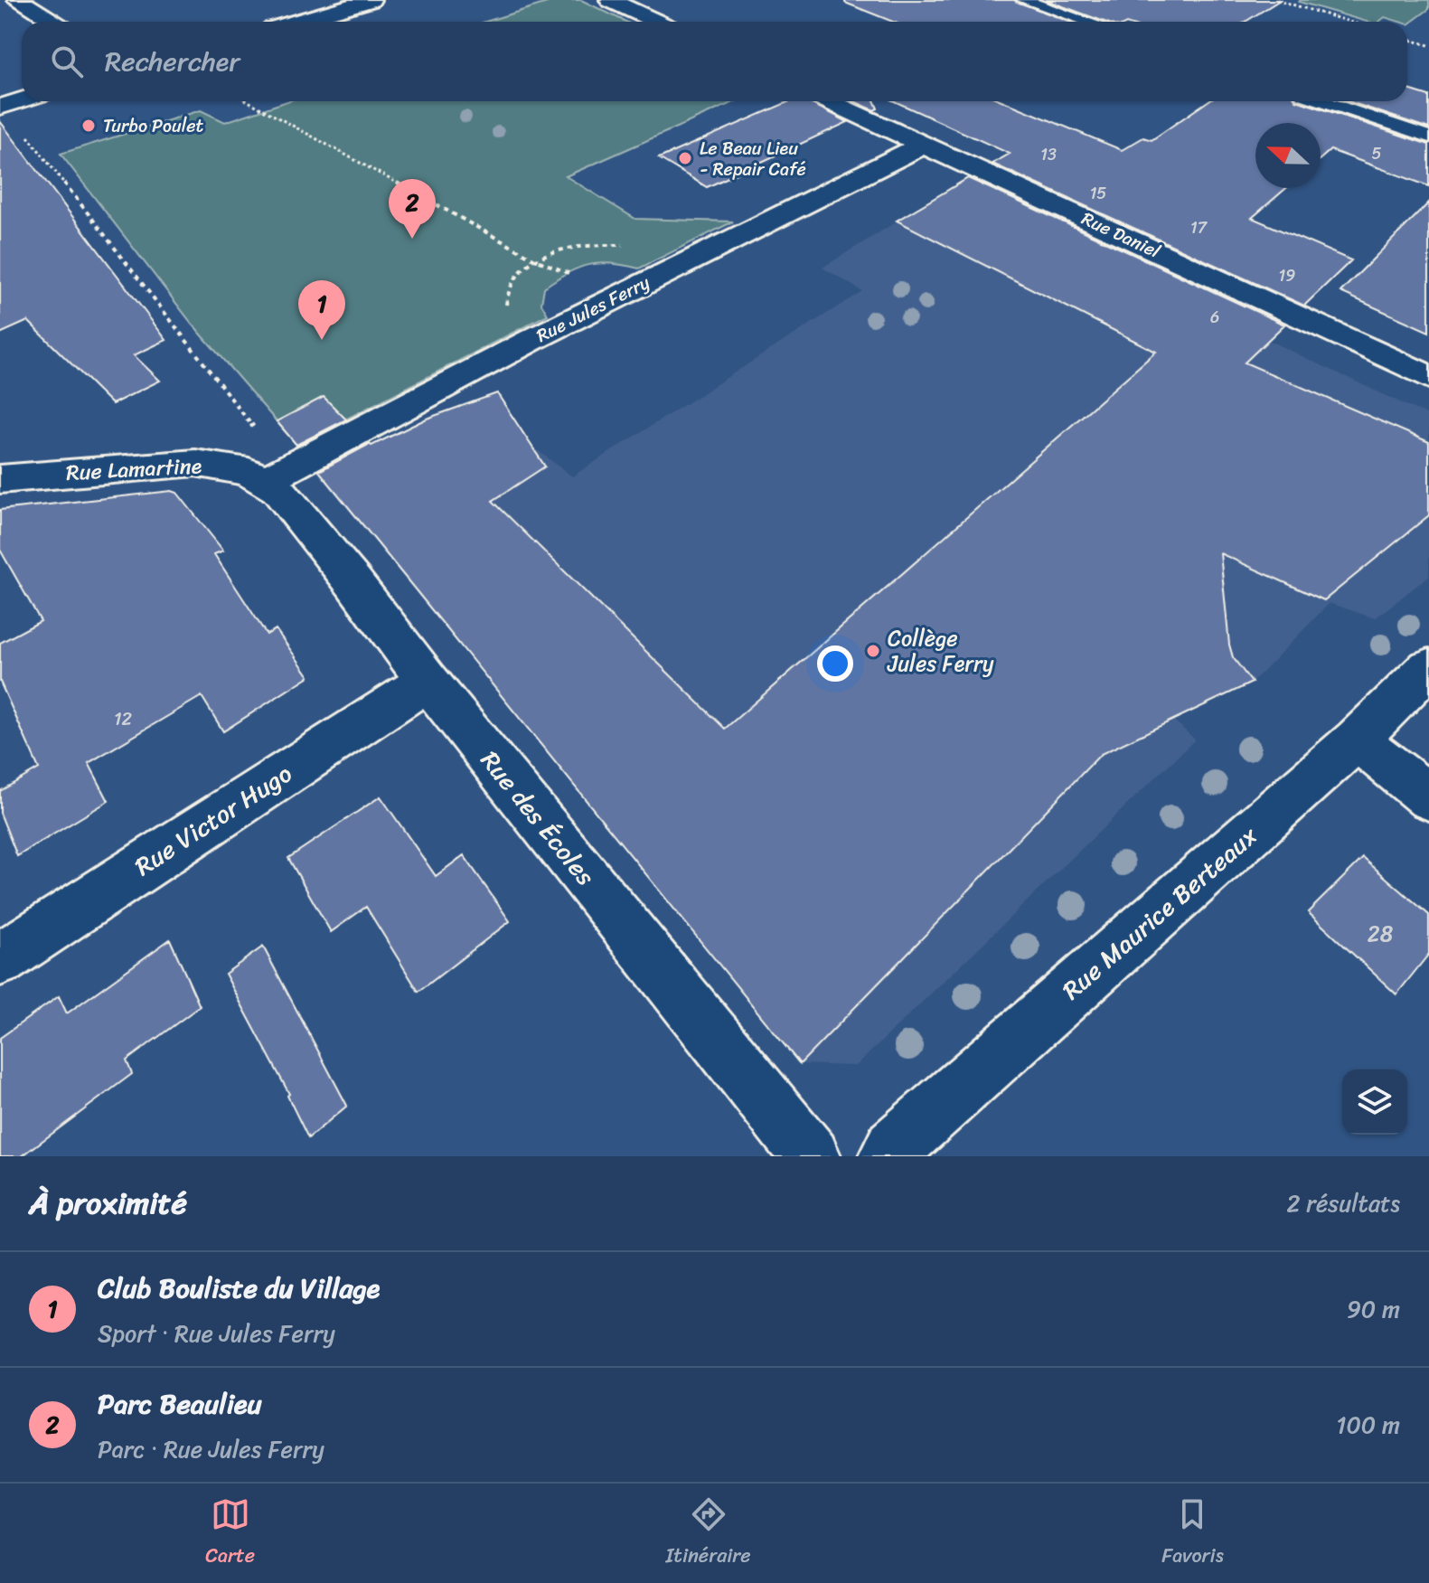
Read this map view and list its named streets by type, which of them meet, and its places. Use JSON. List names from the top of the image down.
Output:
{
  "streets": {
    "street": [
      "Rue Daniel",
      "Rue Jules Ferry",
      "Rue Lamartine",
      "Rue des Écoles",
      "Rue Victor Hugo",
      "Rue Maurice Berteaux"
    ]
  },
  "crossings": [
    ["Rue Daniel", "Rue Jules Ferry"],
    ["Rue Jules Ferry", "Rue Lamartine"],
    ["Rue Jules Ferry", "Rue des Écoles"],
    ["Rue Lamartine", "Rue des Écoles"],
    ["Rue des Écoles", "Rue Victor Hugo"]
  ],
  "places": ["Turbo Poulet", "Le Beau Lieu - Repair Café", "Collège Jules Ferry"],
  "house_numbers": [
    "5",
    "13",
    "15",
    "17",
    "19",
    "6",
    "12",
    "28"
  ],
  "north": "left",
  "page": {
    "search": "Rechercher",
    "pins": ["2", "1"],
    "heading": ["À proximité", "2 résultats"],
    "list": [
      {
        "mark": "1",
        "name": "Club Bouliste du Village",
        "note": "Sport · Rue Jules Ferry",
        "value": "90 m"
      },
      {
        "mark": "2",
        "name": "Parc Beaulieu",
        "note": "Parc · Rue Jules Ferry",
        "value": "100 m"
      }
    ],
    "nav": ["Carte", "Itinéraire", "Favoris"]
  }
}
